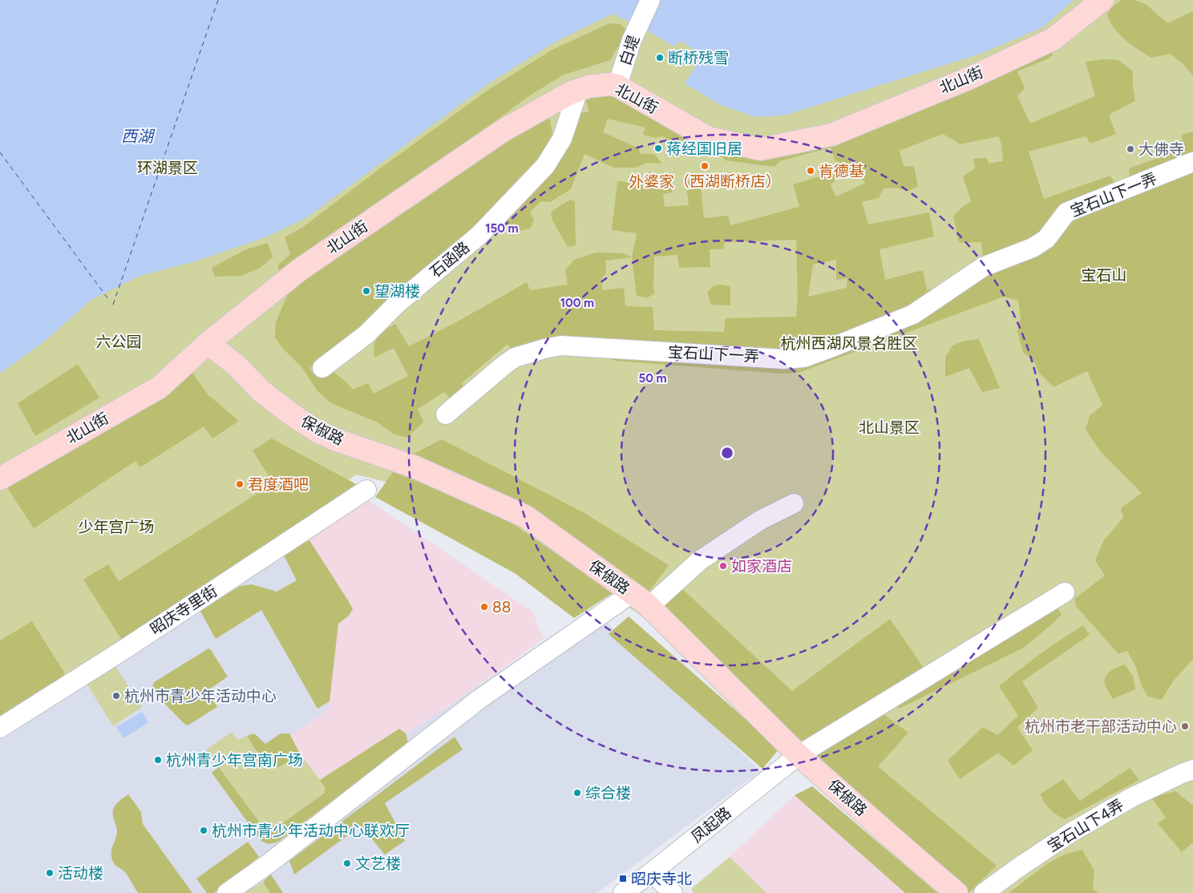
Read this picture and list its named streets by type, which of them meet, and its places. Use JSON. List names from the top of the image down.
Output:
{
  "streets": {
    "main road": ["北山街", "保俶路"],
    "street": [
      "白堤",
      "宝石山下一弄",
      "石函路",
      "昭庆寺里街",
      "凤起路",
      "宝石山下4弄"
    ]
  },
  "crossings": [
    ["白堤", "北山街"],
    ["北山街", "石函路"],
    ["北山街", "保俶路"],
    ["保俶路", "凤起路"]
  ],
  "water": ["西湖"],
  "parks": [
    "环湖景区",
    "宝石山",
    "六公园",
    "杭州西湖风景名胜区",
    "北山景区",
    "少年宫广场"
  ],
  "places": {
    "other": [
      "断桥残雪",
      "蒋经国旧居",
      "大佛寺",
      "外婆家（西湖断桥店）",
      "肯德基",
      "望湖楼",
      "君度酒吧",
      "如家酒店",
      "88",
      "杭州市青少年活动中心",
      "杭州市老干部活动中心",
      "杭州青少年宫南广场",
      "综合楼",
      "杭州市青少年活动中心联欢厅",
      "文艺楼",
      "活动楼"
    ],
    "transit": ["昭庆寺北"]
  },
  "rings": ["150 m", "100 m", "50 m"]
}
